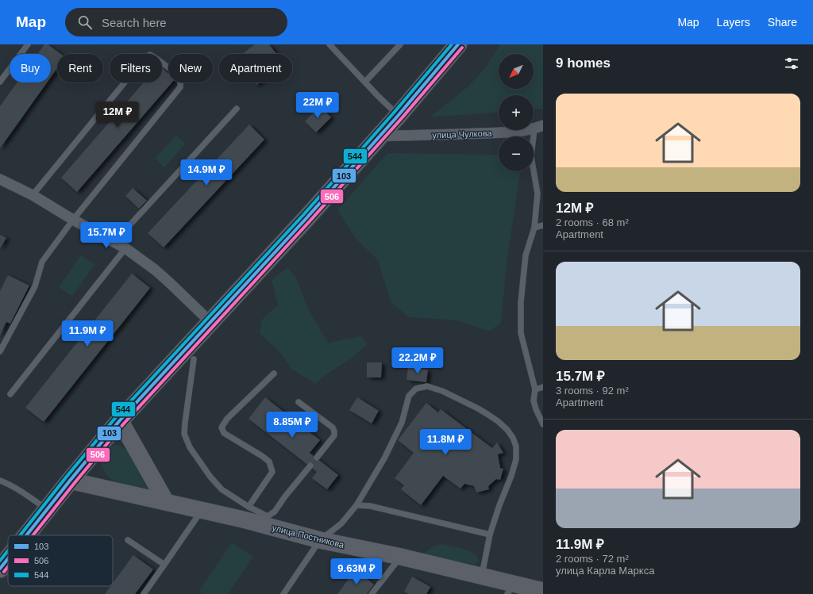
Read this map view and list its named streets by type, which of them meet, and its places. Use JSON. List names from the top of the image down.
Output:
{
  "streets": {
    "main road": ["улица Постникова"],
    "street": ["улица Чулкова"]
  },
  "lines": ["transit line 103", "transit line 544", "transit line 506"],
  "legend": ["103", "506", "544"],
  "north": "bottom left",
  "page": {
    "header": "Map",
    "search": "Search here",
    "nav": ["Map", "Layers", "Share"],
    "heading": "9 homes",
    "map_buttons": ["+", "−"],
    "chip": [
      "Buy",
      "Rent",
      "Filters",
      "New",
      "Apartment"
    ],
    "list": [
      {
        "name": "12M ₽",
        "note": "2 rooms · 68 m² · Apartment"
      },
      {
        "name": "15.7M ₽",
        "note": "3 rooms · 92 m² · Apartment"
      },
      {
        "name": "11.9M ₽",
        "note": "2 rooms · 72 m² · улица Карла Маркса"
      }
    ],
    "price": [
      "22M ₽",
      "12M ₽",
      "14.9M ₽",
      "15.7M ₽",
      "11.9M ₽",
      "22.2M ₽",
      "8.85M ₽",
      "11.8M ₽",
      "9.63M ₽"
    ]
  }
}
